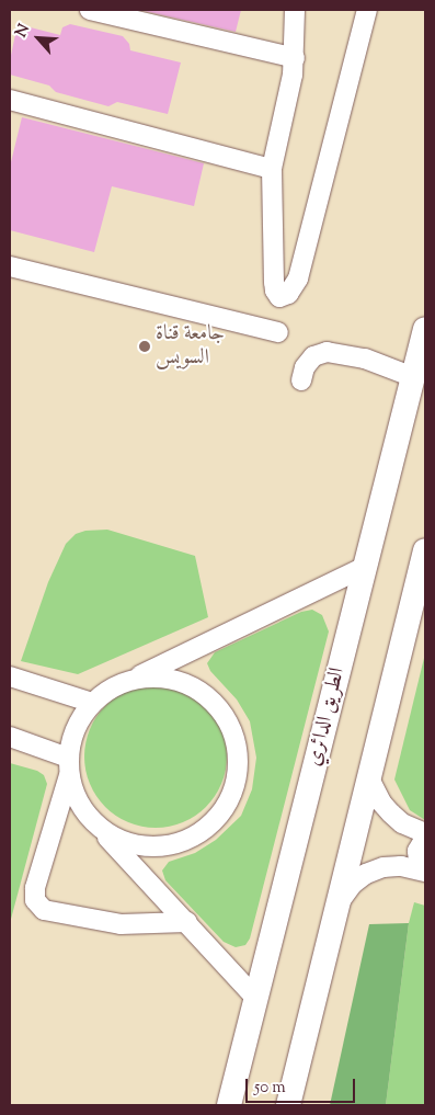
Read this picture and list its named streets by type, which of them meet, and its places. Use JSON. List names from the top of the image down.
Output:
{
  "streets": {
    "main road": ["الطريق الدائري"]
  },
  "places": ["جامعة قناة السويس"],
  "scale_bar": "50 m",
  "north": "top left"
}
